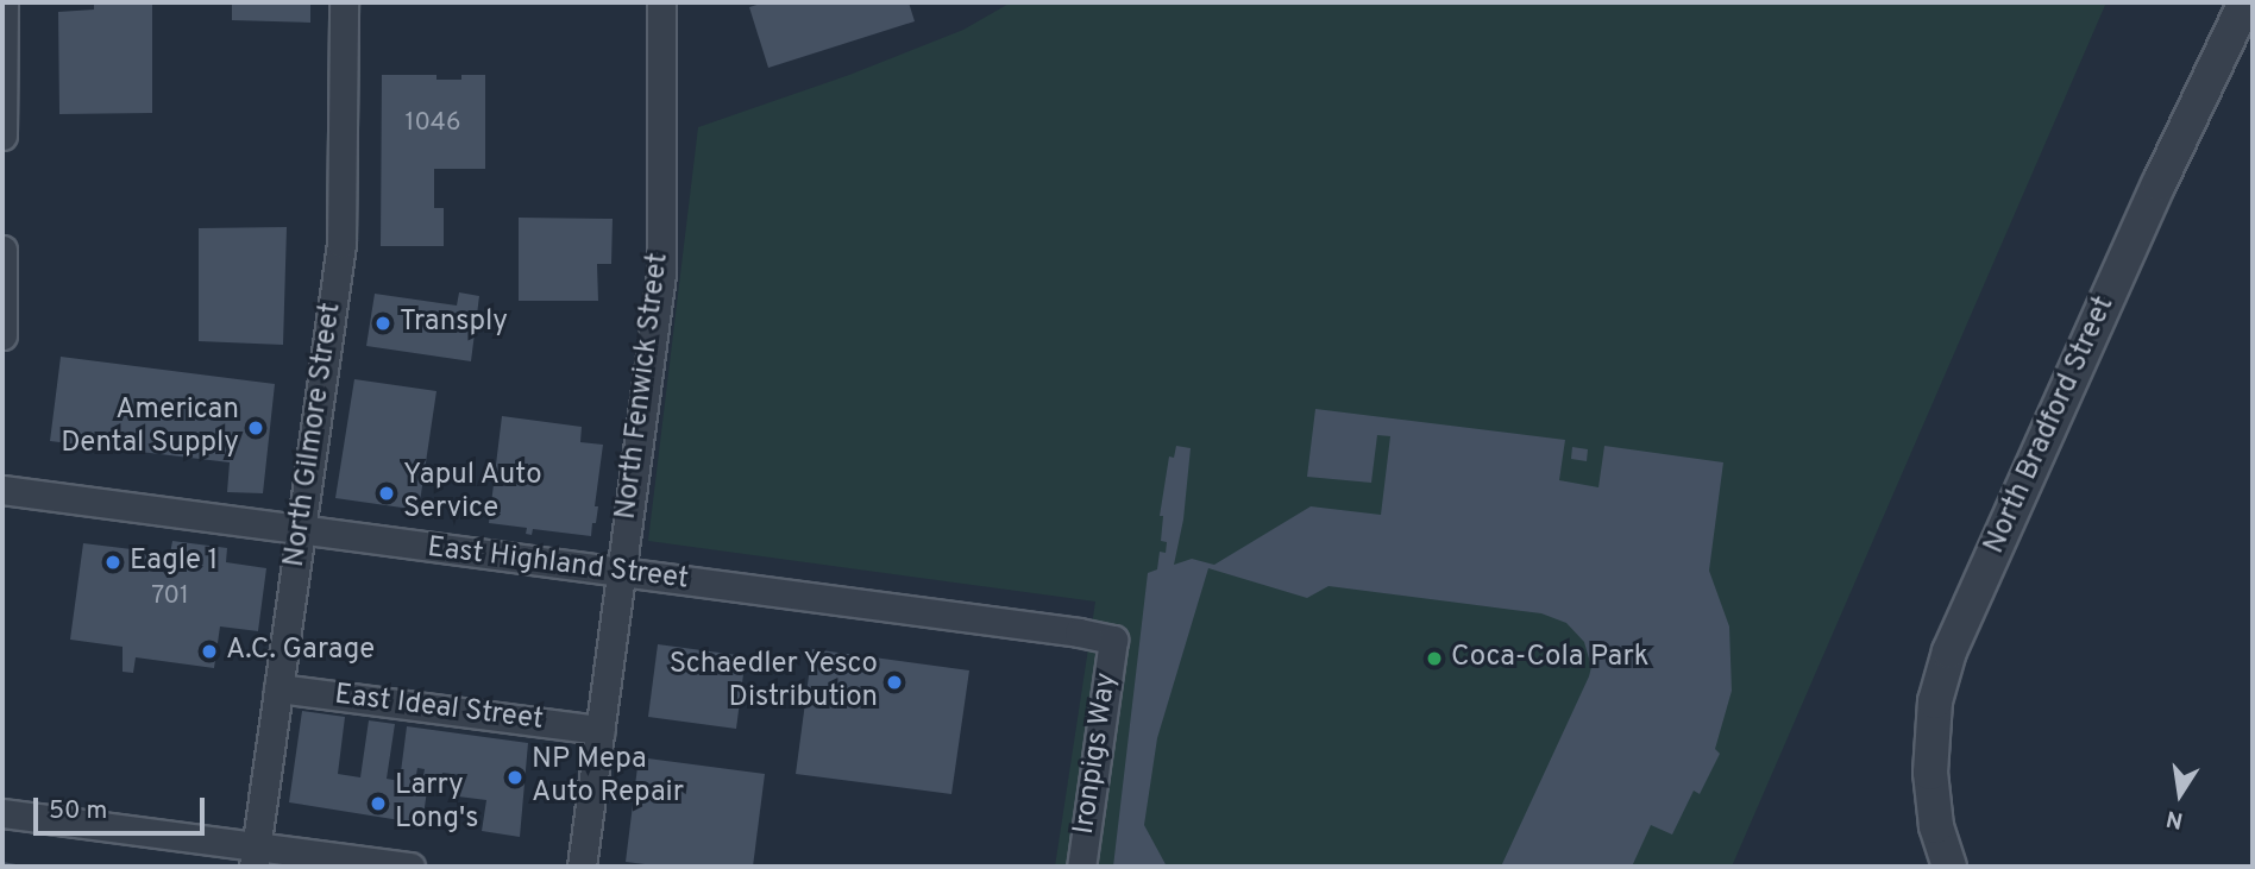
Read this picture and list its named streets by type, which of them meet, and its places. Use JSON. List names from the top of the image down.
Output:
{
  "streets": {
    "street": [
      "North Fenwick Street",
      "North Bradford Street",
      "North Gilmore Street",
      "East Highland Street",
      "East Ideal Street",
      "Ironpigs Way"
    ]
  },
  "crossings": [
    ["North Fenwick Street", "East Highland Street"],
    ["North Fenwick Street", "East Ideal Street"],
    ["North Gilmore Street", "East Highland Street"],
    ["North Gilmore Street", "East Ideal Street"],
    ["East Highland Street", "Ironpigs Way"]
  ],
  "places": [
    "Transply",
    "American Dental Supply",
    "Yapul Auto Service",
    "Eagle 1",
    "A.C. Garage",
    "Coca-Cola Park",
    "Schaedler Yesco Distribution",
    "NP Mepa Auto Repair",
    "Larry Long's"
  ],
  "house_numbers": ["1046", "701"],
  "scale_bar": "50 m",
  "north": "bottom"
}
